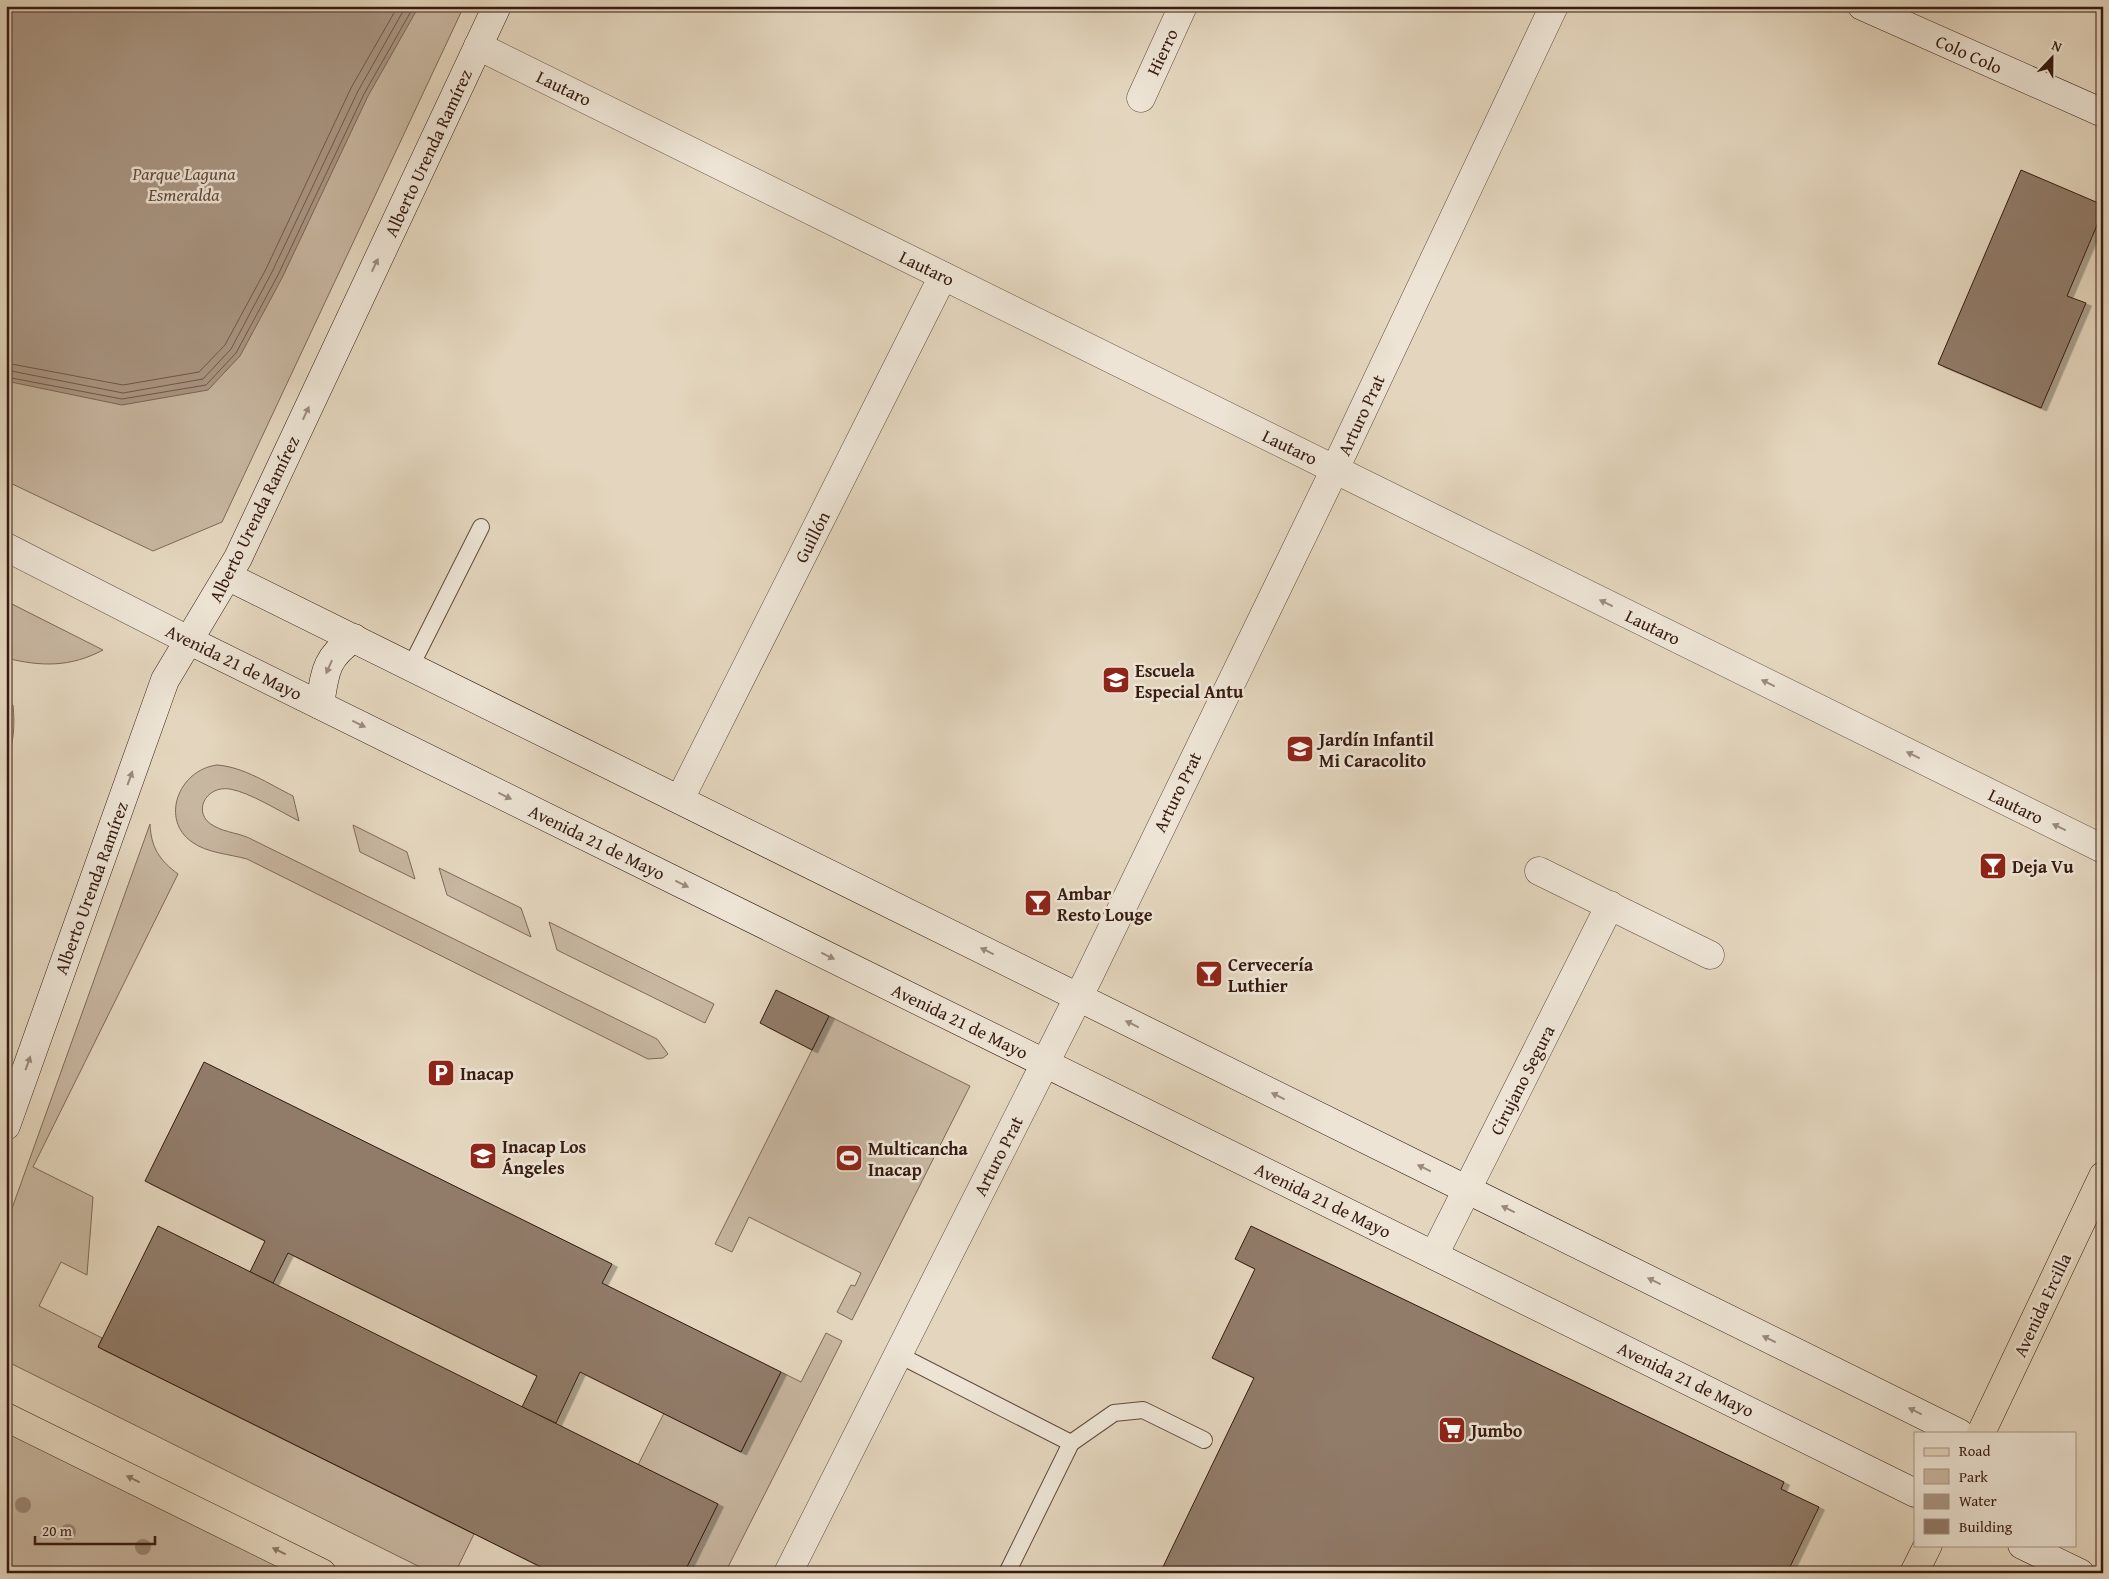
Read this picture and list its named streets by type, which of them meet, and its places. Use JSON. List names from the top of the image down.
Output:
{
  "streets": {
    "main road": ["Avenida Ercilla"],
    "street": [
      "Hierro",
      "Colo Colo",
      "Lautaro",
      "Alberto Urenda Ramírez",
      "Arturo Prat",
      "Guillón",
      "Avenida 21 de Mayo",
      "Cirujano Segura"
    ]
  },
  "crossings": [
    ["Lautaro", "Alberto Urenda Ramírez"],
    ["Lautaro", "Arturo Prat"],
    ["Lautaro", "Guillón"],
    ["Alberto Urenda Ramírez", "Avenida 21 de Mayo"],
    ["Arturo Prat", "Avenida 21 de Mayo"],
    ["Avenida 21 de Mayo", "Cirujano Segura"]
  ],
  "one_way": ["Lautaro", "Alberto Urenda Ramírez"],
  "parks": ["Parque Laguna Esmeralda"],
  "places": {
    "school or university": ["Escuela Especial Antu", "Jardín Infantil Mi Caracolito", "Inacap Los Ángeles"],
    "bar": ["Deja Vu", "Ambar Resto Louge", "Cervecería Luthier"],
    "parking": ["Inacap"],
    "sports": ["Multicancha Inacap"],
    "supermarket": ["Jumbo"]
  },
  "legend": [
    "Road",
    "Park",
    "Water",
    "Building"
  ],
  "scale_bar": "20 m",
  "north": "top"
}
